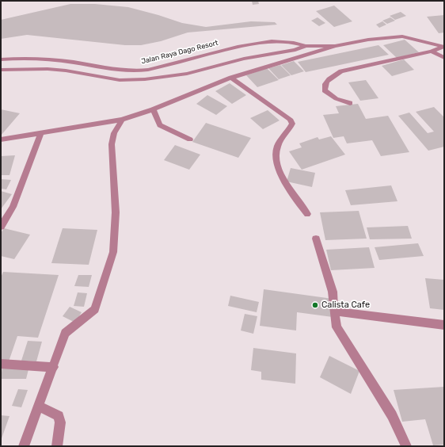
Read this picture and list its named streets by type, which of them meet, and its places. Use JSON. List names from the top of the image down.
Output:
{
  "streets": {
    "street": ["Jalan Raya Dago Resort"]
  },
  "places": ["Calista Cafe"]
}
